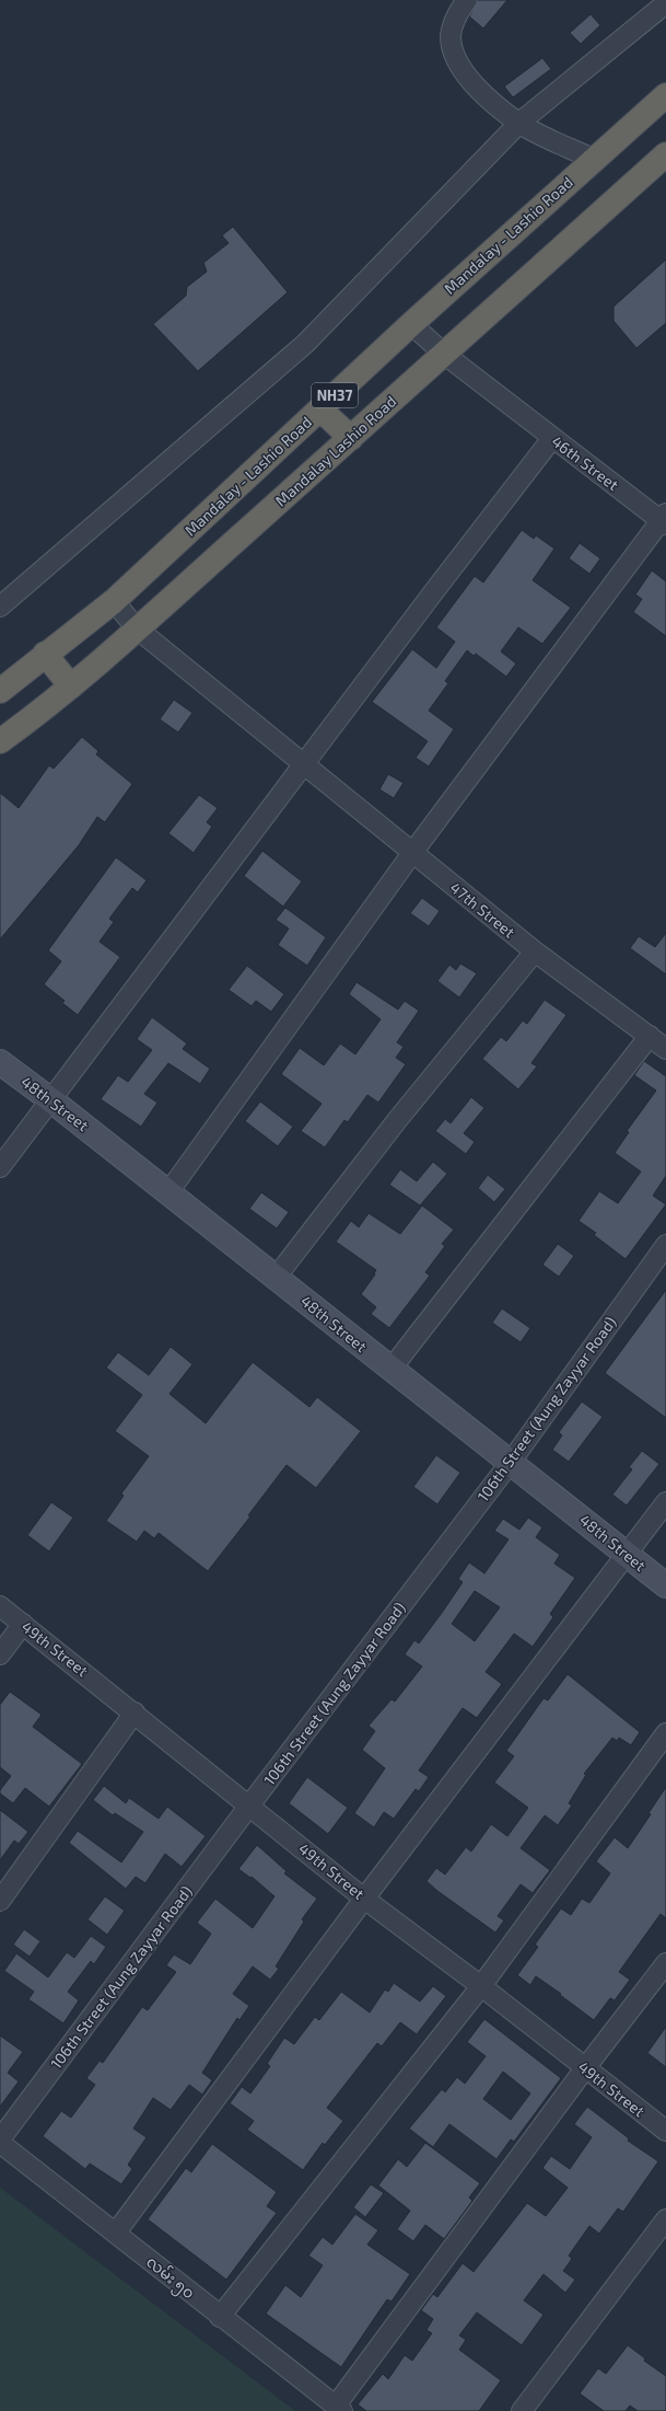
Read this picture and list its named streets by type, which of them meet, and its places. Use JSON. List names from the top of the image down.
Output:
{
  "streets": {
    "highway": ["Mandalay - Lashio Road", "NH37", "Mandalay Lashio Road"],
    "main road": ["48th Street"],
    "street": [
      "46th Street",
      "47th Street",
      "106th Street (Aung Zayyar Road)",
      "49th Street",
      "လမ်း ၅၀"
    ]
  },
  "crossings": [
    ["Mandalay - Lashio Road", "46th Street"],
    ["Mandalay - Lashio Road", "47th Street"],
    ["Mandalay Lashio Road", "46th Street"],
    ["Mandalay Lashio Road", "47th Street"],
    ["48th Street", "106th Street (Aung Zayyar Road)"],
    ["106th Street (Aung Zayyar Road)", "49th Street"],
    ["106th Street (Aung Zayyar Road)", "လမ်း ၅၀"]
  ]
}
